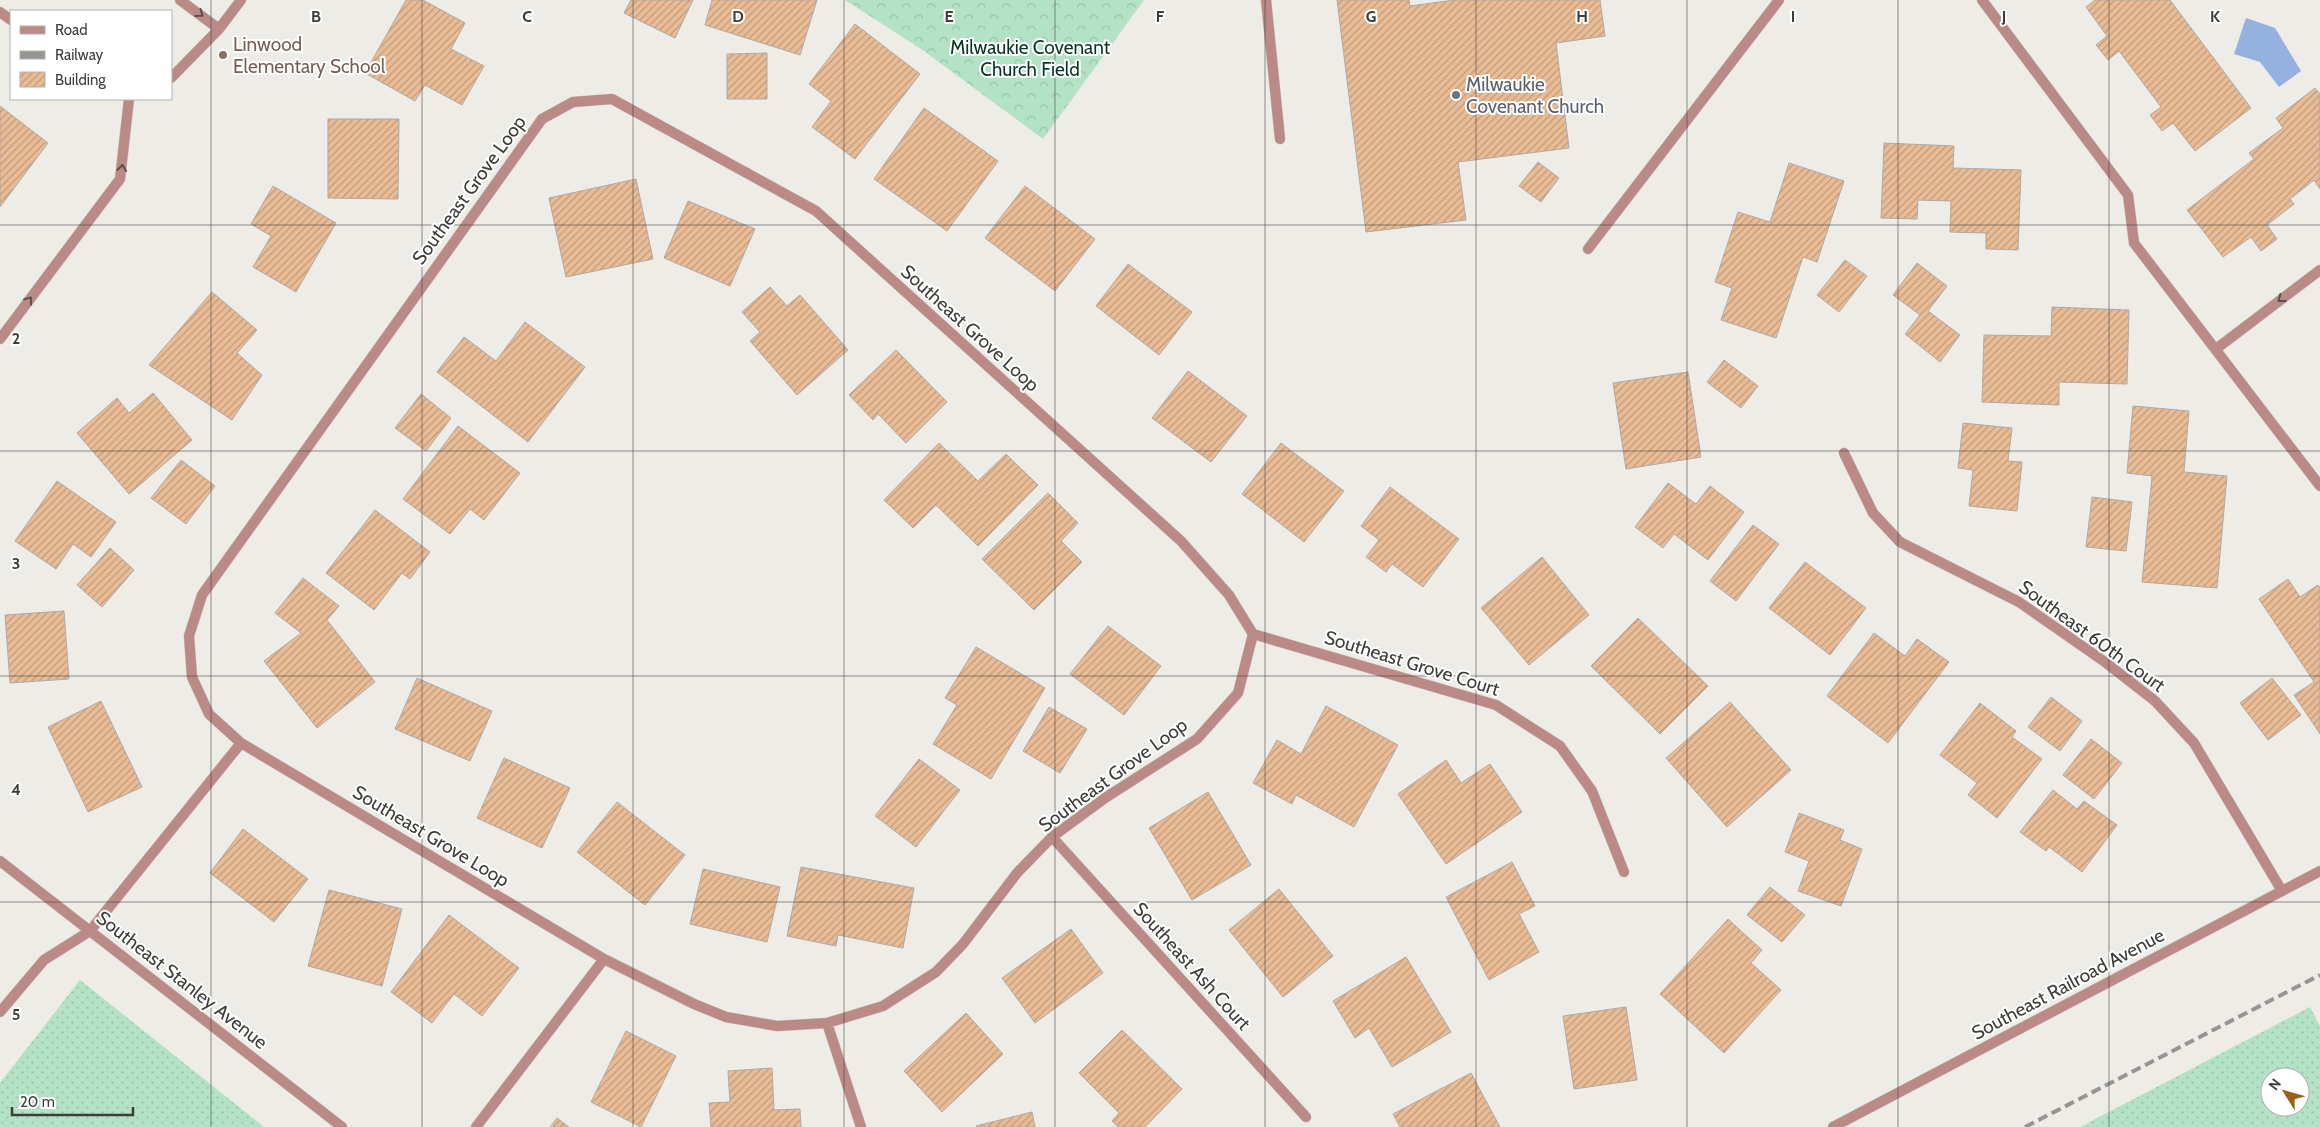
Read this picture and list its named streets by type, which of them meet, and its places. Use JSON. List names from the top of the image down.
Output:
{
  "streets": {
    "street": [
      "Southeast Grove Loop",
      "Southeast 60th Court",
      "Southeast Grove Court",
      "Southeast Ash Court",
      "Southeast Stanley Avenue",
      "Southeast Railroad Avenue"
    ]
  },
  "crossings": [
    ["Southeast Grove Loop", "Southeast Grove Court"],
    ["Southeast Grove Loop", "Southeast Ash Court"],
    ["Southeast 60th Court", "Southeast Railroad Avenue"]
  ],
  "parks": ["Milwaukie Covenant Church Field"],
  "places": ["Linwood Elementary School", "Milwaukie Covenant Church"],
  "legend": ["Road", "Railway", "Building"],
  "scale_bar": "20 m",
  "north": "top left",
  "grid": {
    "columns": [
      "B",
      "C",
      "D",
      "E",
      "F",
      "G",
      "H",
      "I",
      "J",
      "K"
    ],
    "rows": [
      "2",
      "3",
      "4",
      "5"
    ]
  }
}
